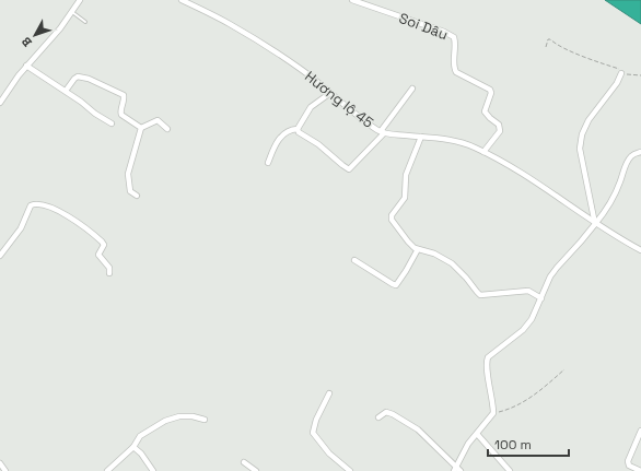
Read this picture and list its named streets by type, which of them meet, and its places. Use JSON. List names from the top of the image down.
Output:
{
  "streets": {
    "street": ["Soi Dâu", "Hương lộ 45"]
  },
  "crossings": [
    ["Soi Dâu", "Hương lộ 45"]
  ],
  "scale_bar": "100 m",
  "north": "bottom left"
}
